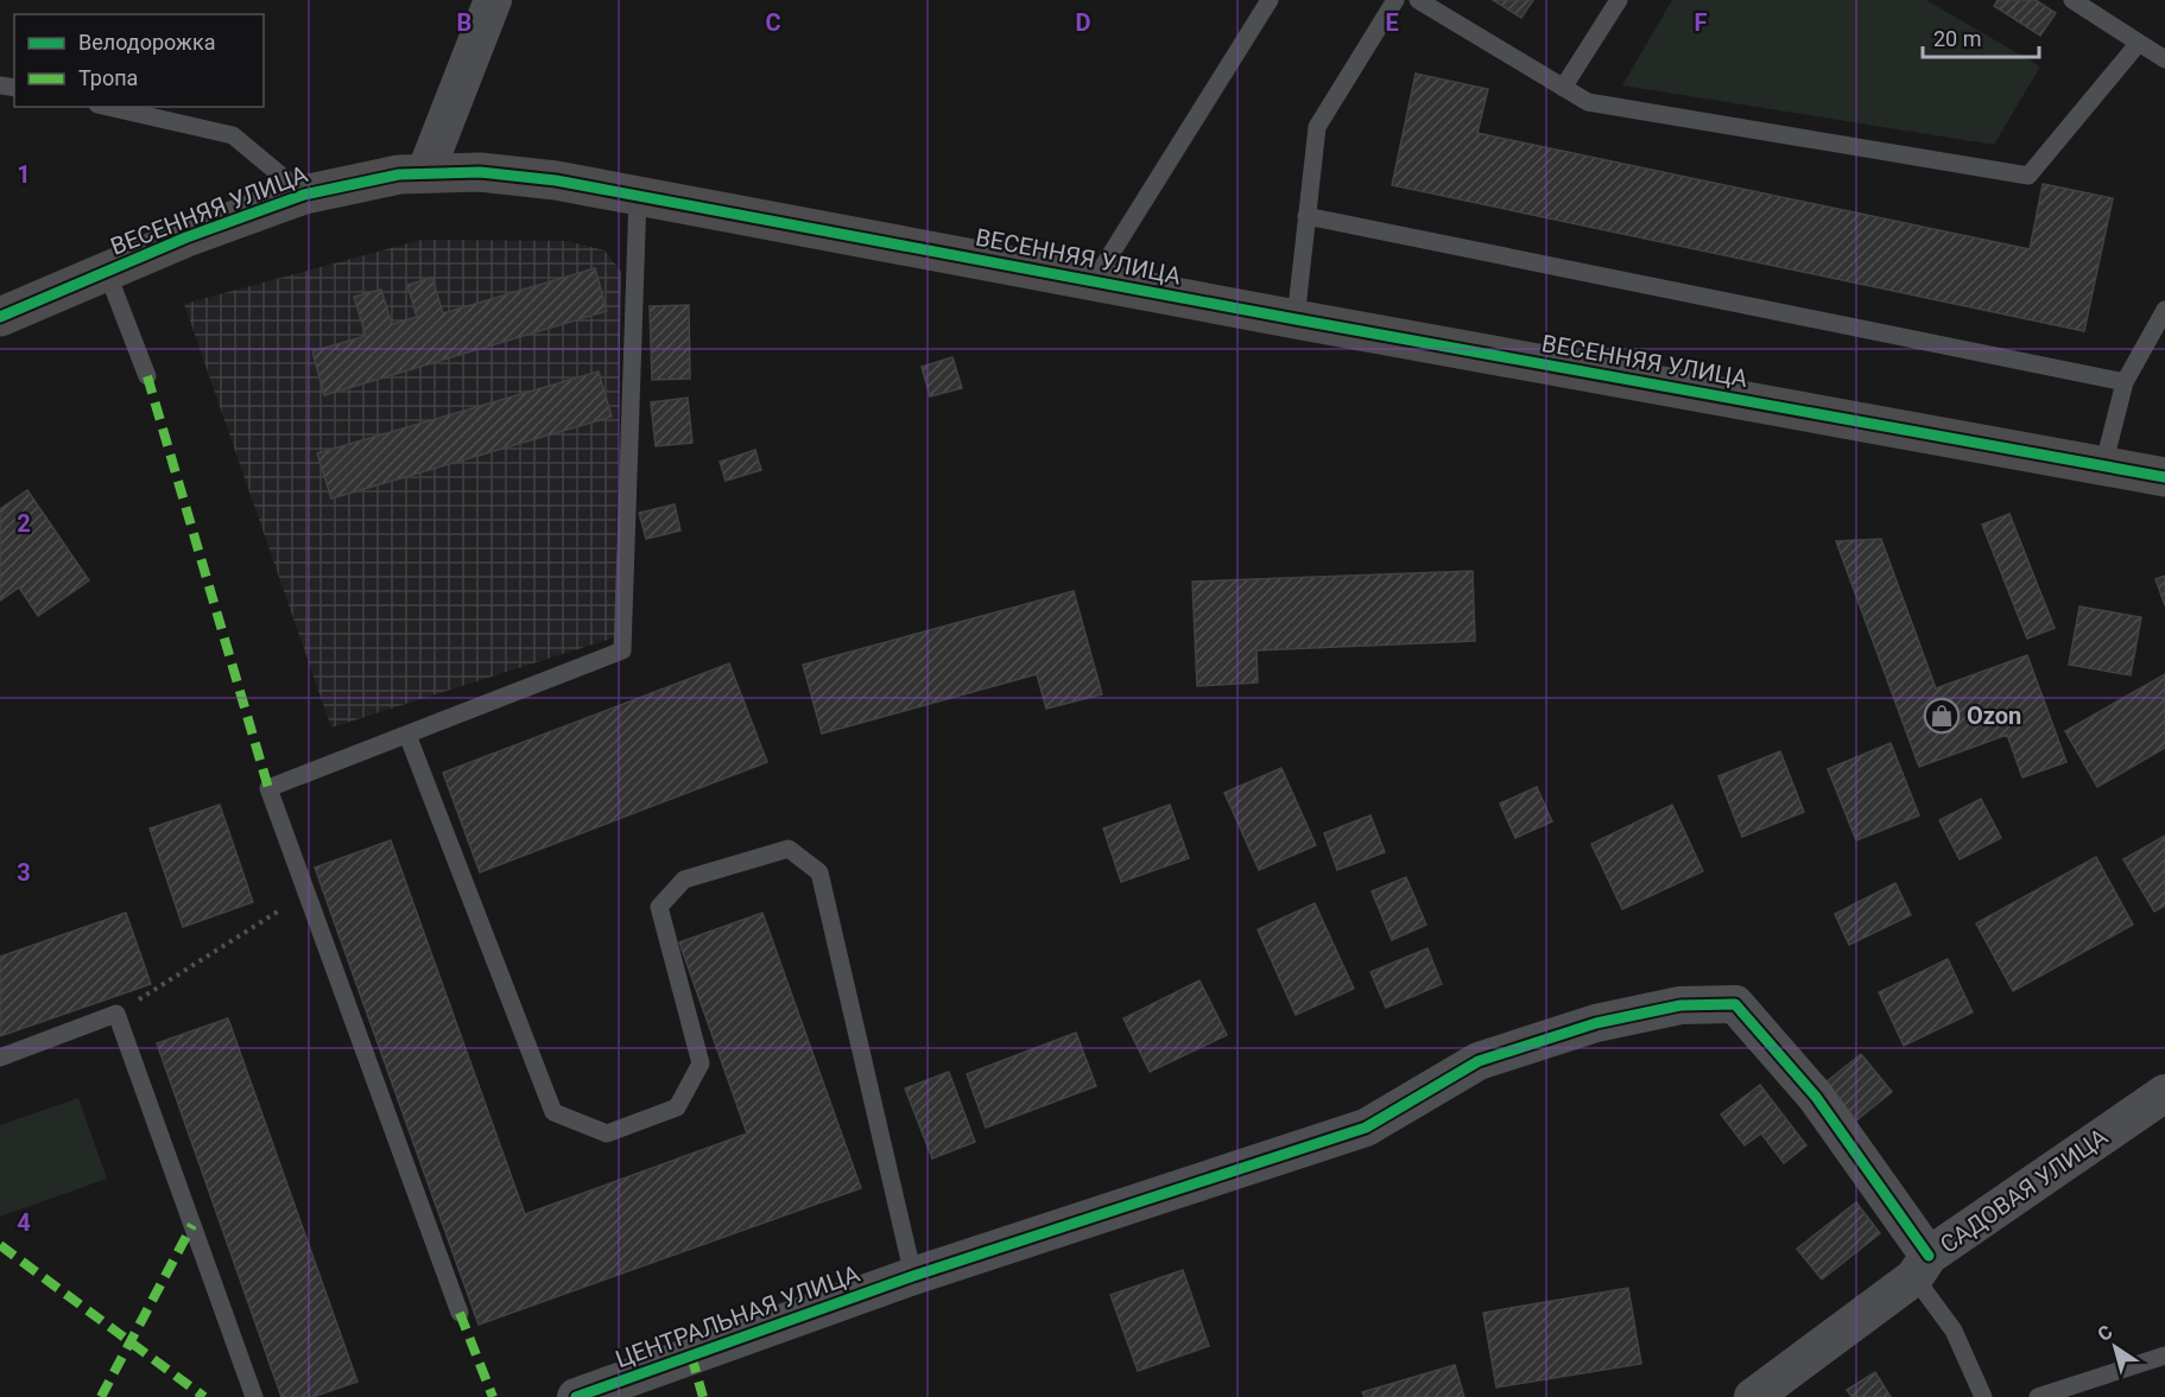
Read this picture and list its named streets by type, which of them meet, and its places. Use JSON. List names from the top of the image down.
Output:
{
  "streets": {
    "street": ["ВЕСЕННЯЯ УЛИЦА", "САДОВАЯ УЛИЦА", "ЦЕНТРАЛЬНАЯ УЛИЦА"]
  },
  "crossings": [
    ["САДОВАЯ УЛИЦА", "ЦЕНТРАЛЬНАЯ УЛИЦА"]
  ],
  "places": {
    "shop": ["Ozon"]
  },
  "legend": ["Велодорожка", "Тропа"],
  "scale_bar": "20 m",
  "north": "top left",
  "grid": {
    "columns": [
      "B",
      "C",
      "D",
      "E",
      "F"
    ],
    "rows": [
      "1",
      "2",
      "3",
      "4"
    ]
  }
}
